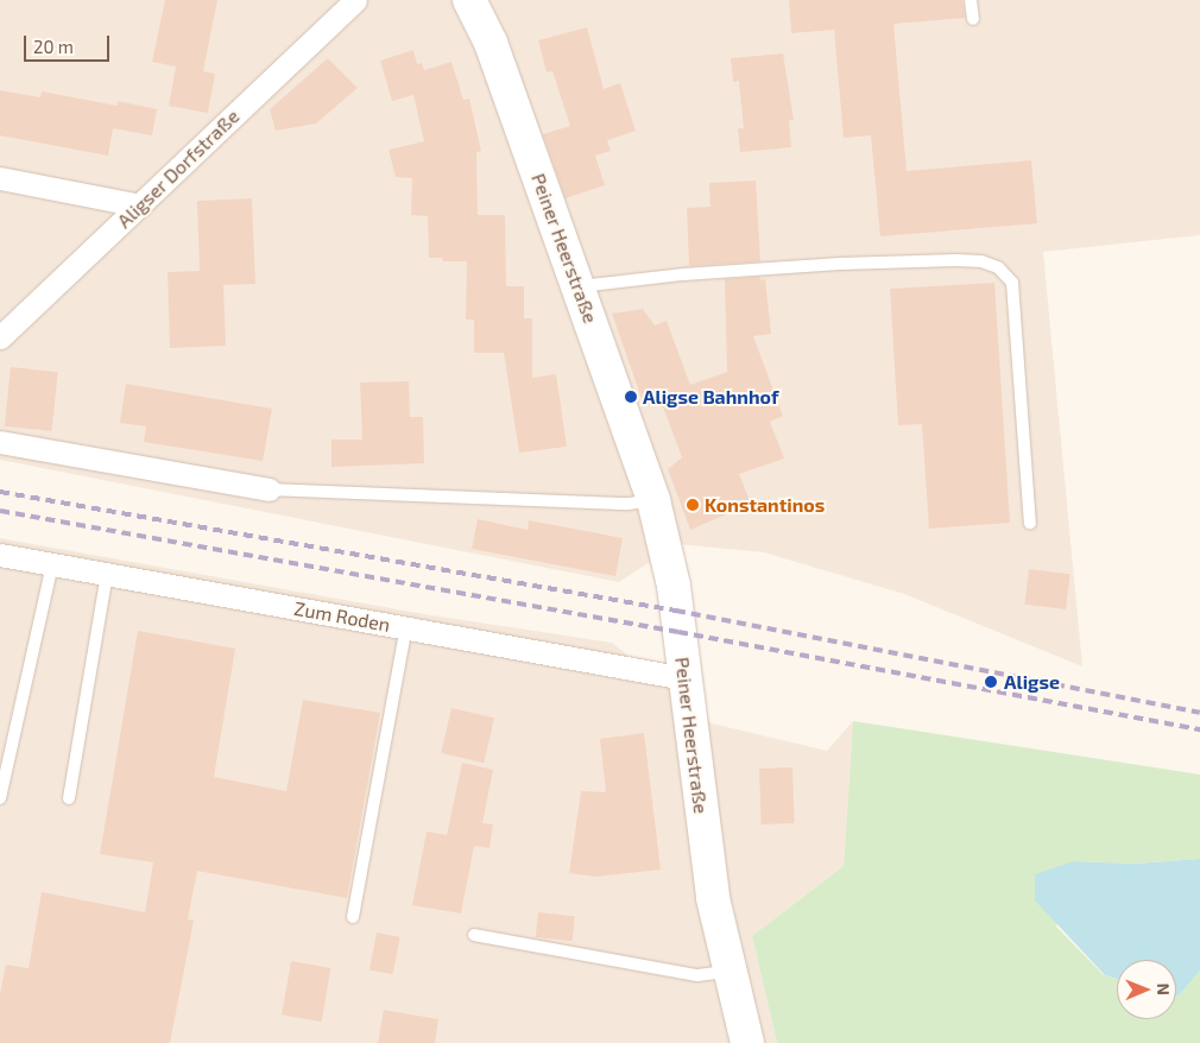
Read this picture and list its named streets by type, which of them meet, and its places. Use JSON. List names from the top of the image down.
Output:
{
  "streets": {
    "street": ["Aligser Dorfstraße", "Peiner Heerstraße", "Zum Roden"]
  },
  "crossings": [
    ["Peiner Heerstraße", "Zum Roden"]
  ],
  "places": ["Aligse Bahnhof", "Konstantinos", "Aligse"],
  "scale_bar": "20 m",
  "north": "right"
}
